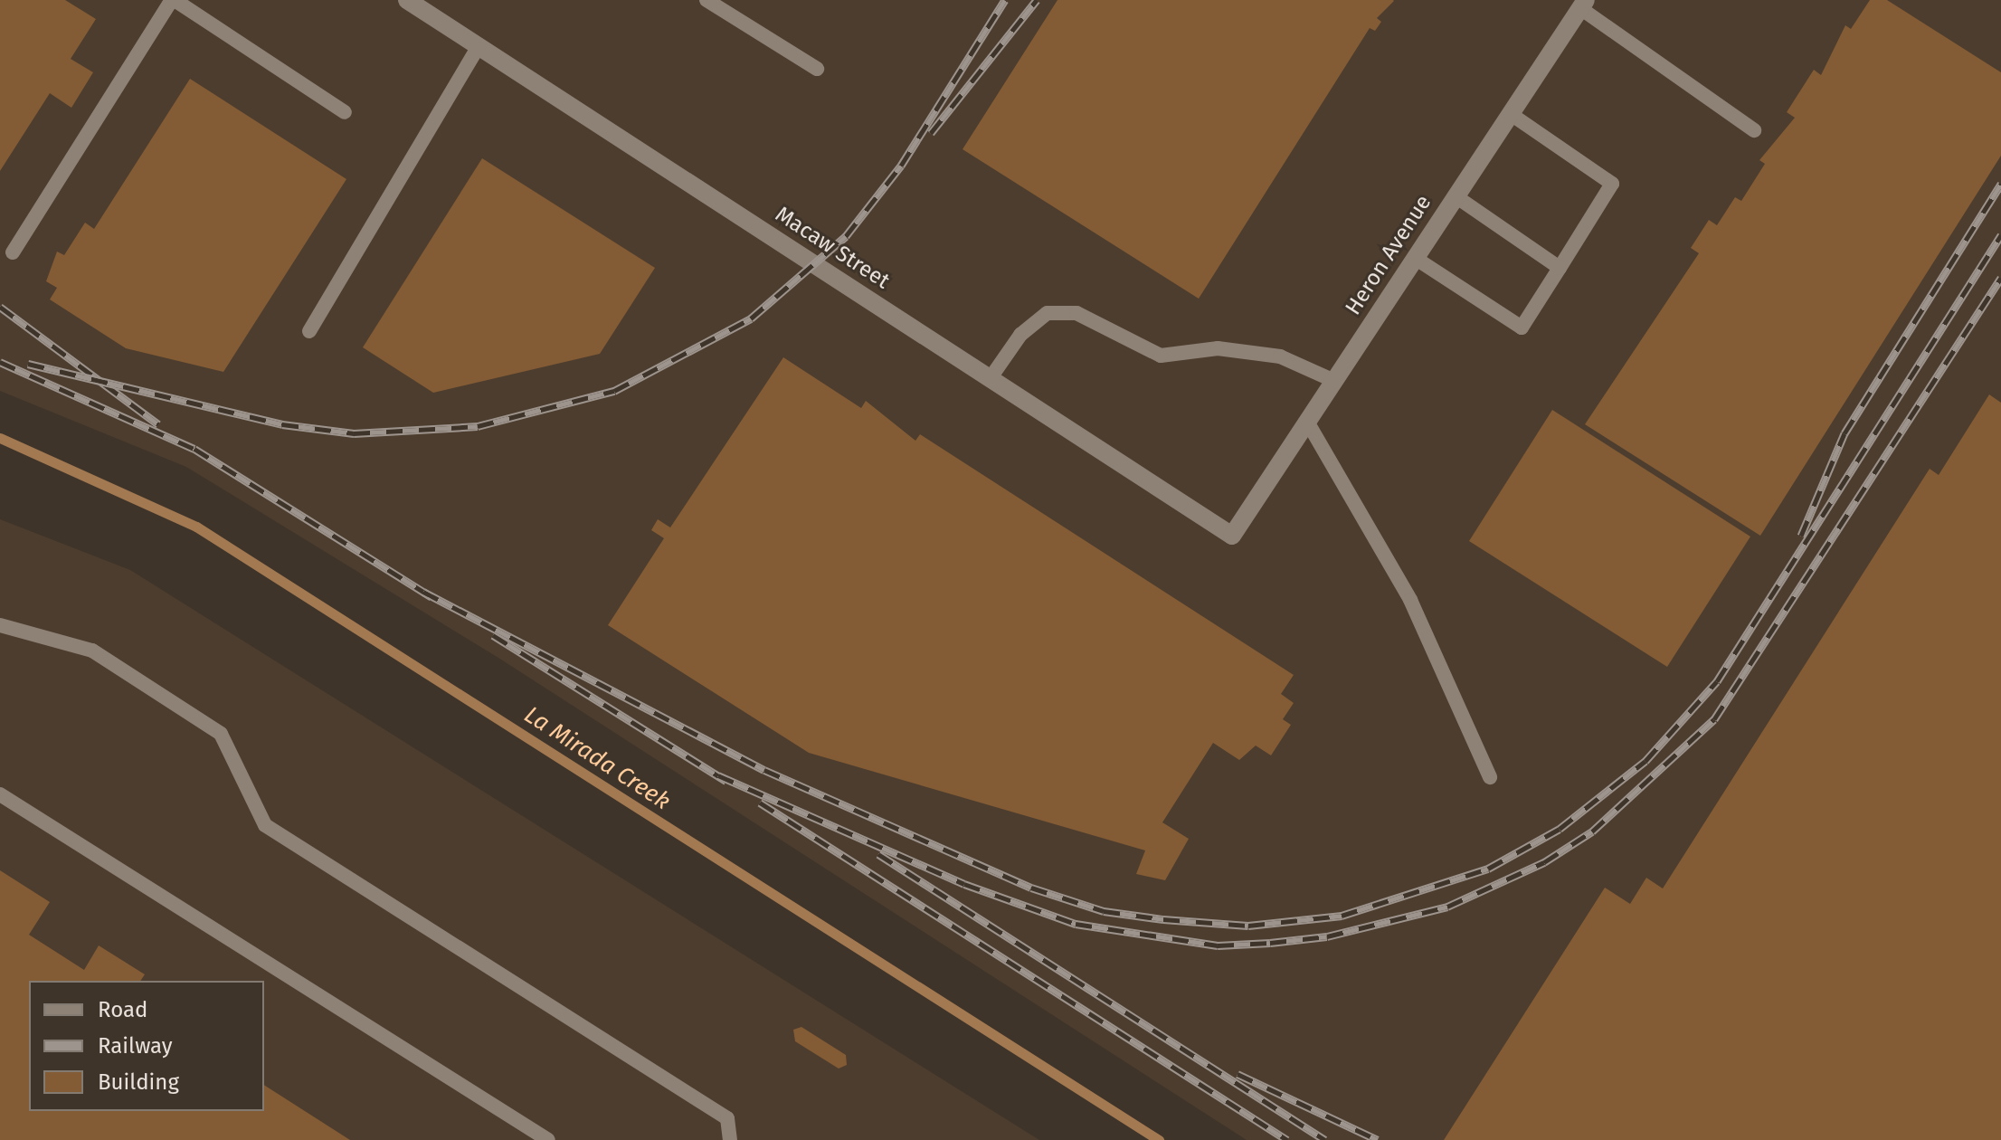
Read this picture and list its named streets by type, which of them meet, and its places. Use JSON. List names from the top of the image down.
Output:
{
  "streets": {
    "street": ["Macaw Street", "Heron Avenue"]
  },
  "crossings": [
    ["Macaw Street", "Heron Avenue"]
  ],
  "water": ["La Mirada Creek"],
  "legend": ["Road", "Railway", "Building"]
}
